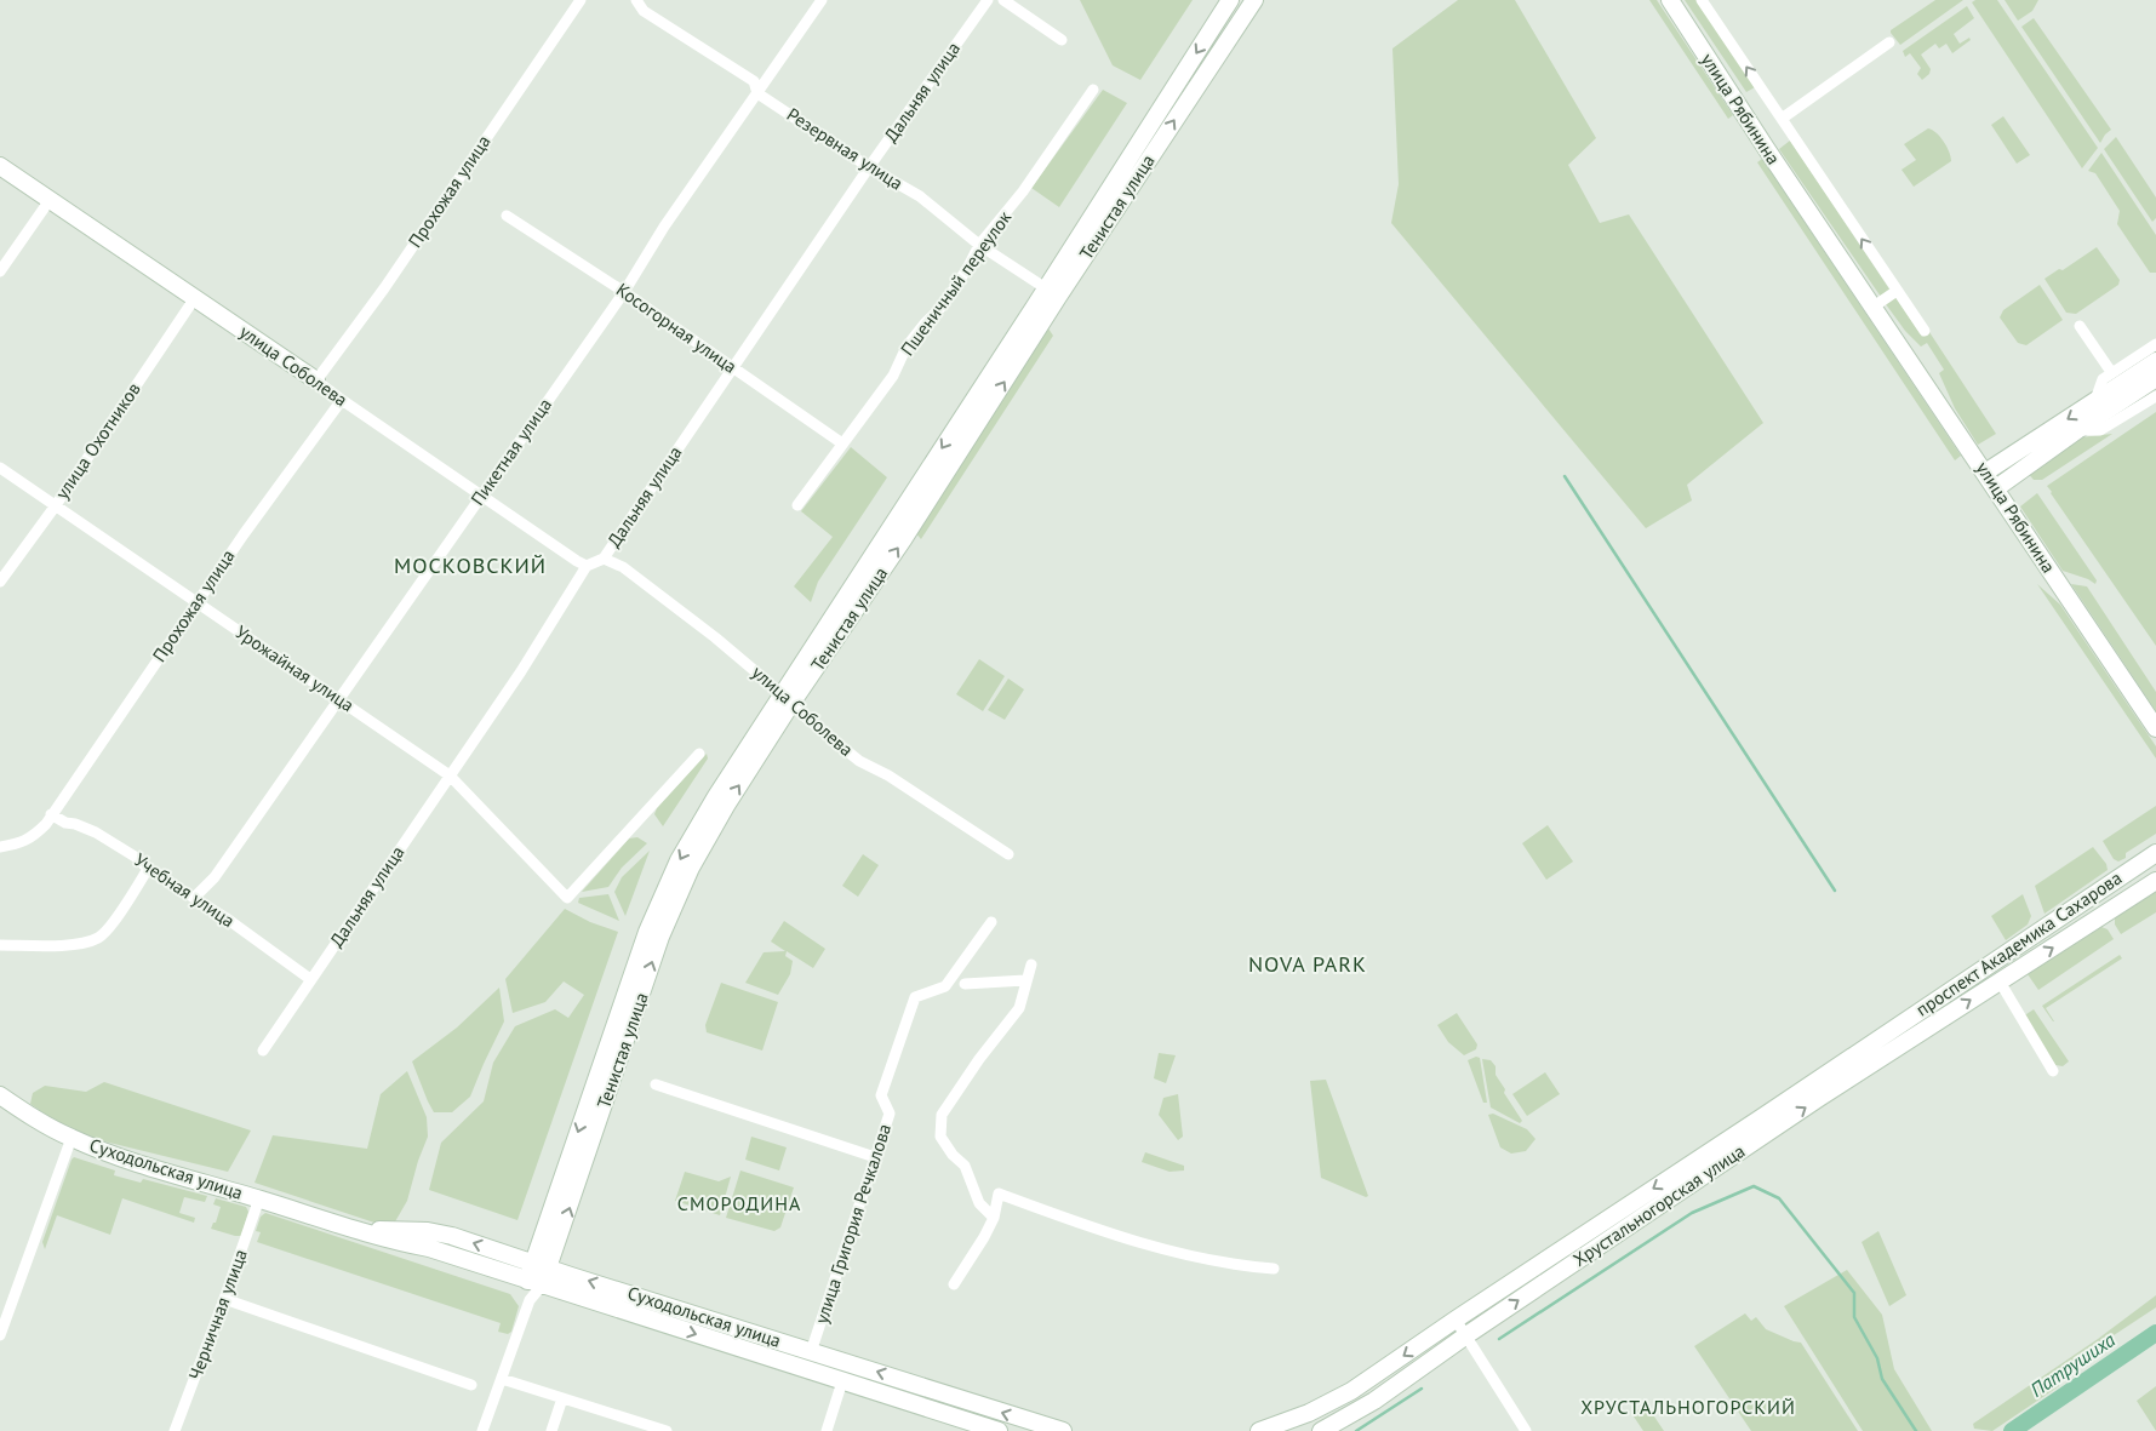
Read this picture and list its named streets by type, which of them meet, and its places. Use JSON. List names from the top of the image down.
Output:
{
  "streets": {
    "street": [
      "Дальняя улица",
      "улица Рябинина",
      "Резервная улица",
      "Прохожая улица",
      "Тенистая улица",
      "Пшеничный переулок",
      "Косогорная улица",
      "улица Соболева",
      "улица Охотников",
      "Пикетная улица",
      "Урожайная улица",
      "Учебная улица",
      "проспект Академика Сахарова",
      "Суходольская улица",
      "Хрустальногорская улица",
      "улица Григория Речкалова",
      "Черничная улица"
    ]
  },
  "crossings": [
    ["Дальняя улица", "Резервная улица"],
    ["Дальняя улица", "Косогорная улица"],
    ["Дальняя улица", "улица Соболева"],
    ["Дальняя улица", "Урожайная улица"],
    ["Дальняя улица", "Учебная улица"],
    ["Резервная улица", "Тенистая улица"],
    ["Резервная улица", "Пшеничный переулок"],
    ["Резервная улица", "Пикетная улица"],
    ["Прохожая улица", "улица Соболева"],
    ["Прохожая улица", "Урожайная улица"],
    ["Прохожая улица", "Учебная улица"],
    ["Тенистая улица", "улица Соболева"],
    ["Тенистая улица", "Суходольская улица"],
    ["Пшеничный переулок", "Косогорная улица"],
    ["Косогорная улица", "Пикетная улица"],
    ["улица Соболева", "улица Охотников"],
    ["улица Соболева", "Пикетная улица"],
    ["улица Охотников", "Урожайная улица"],
    ["Пикетная улица", "Урожайная улица"],
    ["Пикетная улица", "Учебная улица"],
    ["проспект Академика Сахарова", "Хрустальногорская улица"],
    ["Суходольская улица", "улица Григория Речкалова"],
    ["Суходольская улица", "Черничная улица"]
  ],
  "districts": [
    "МОСКОВСКИЙ",
    "NOVA PARK",
    "СМОРОДИНА",
    "ХРУСТАЛЬНОГОРСКИЙ"
  ],
  "water": ["Патрушиха"]
}
